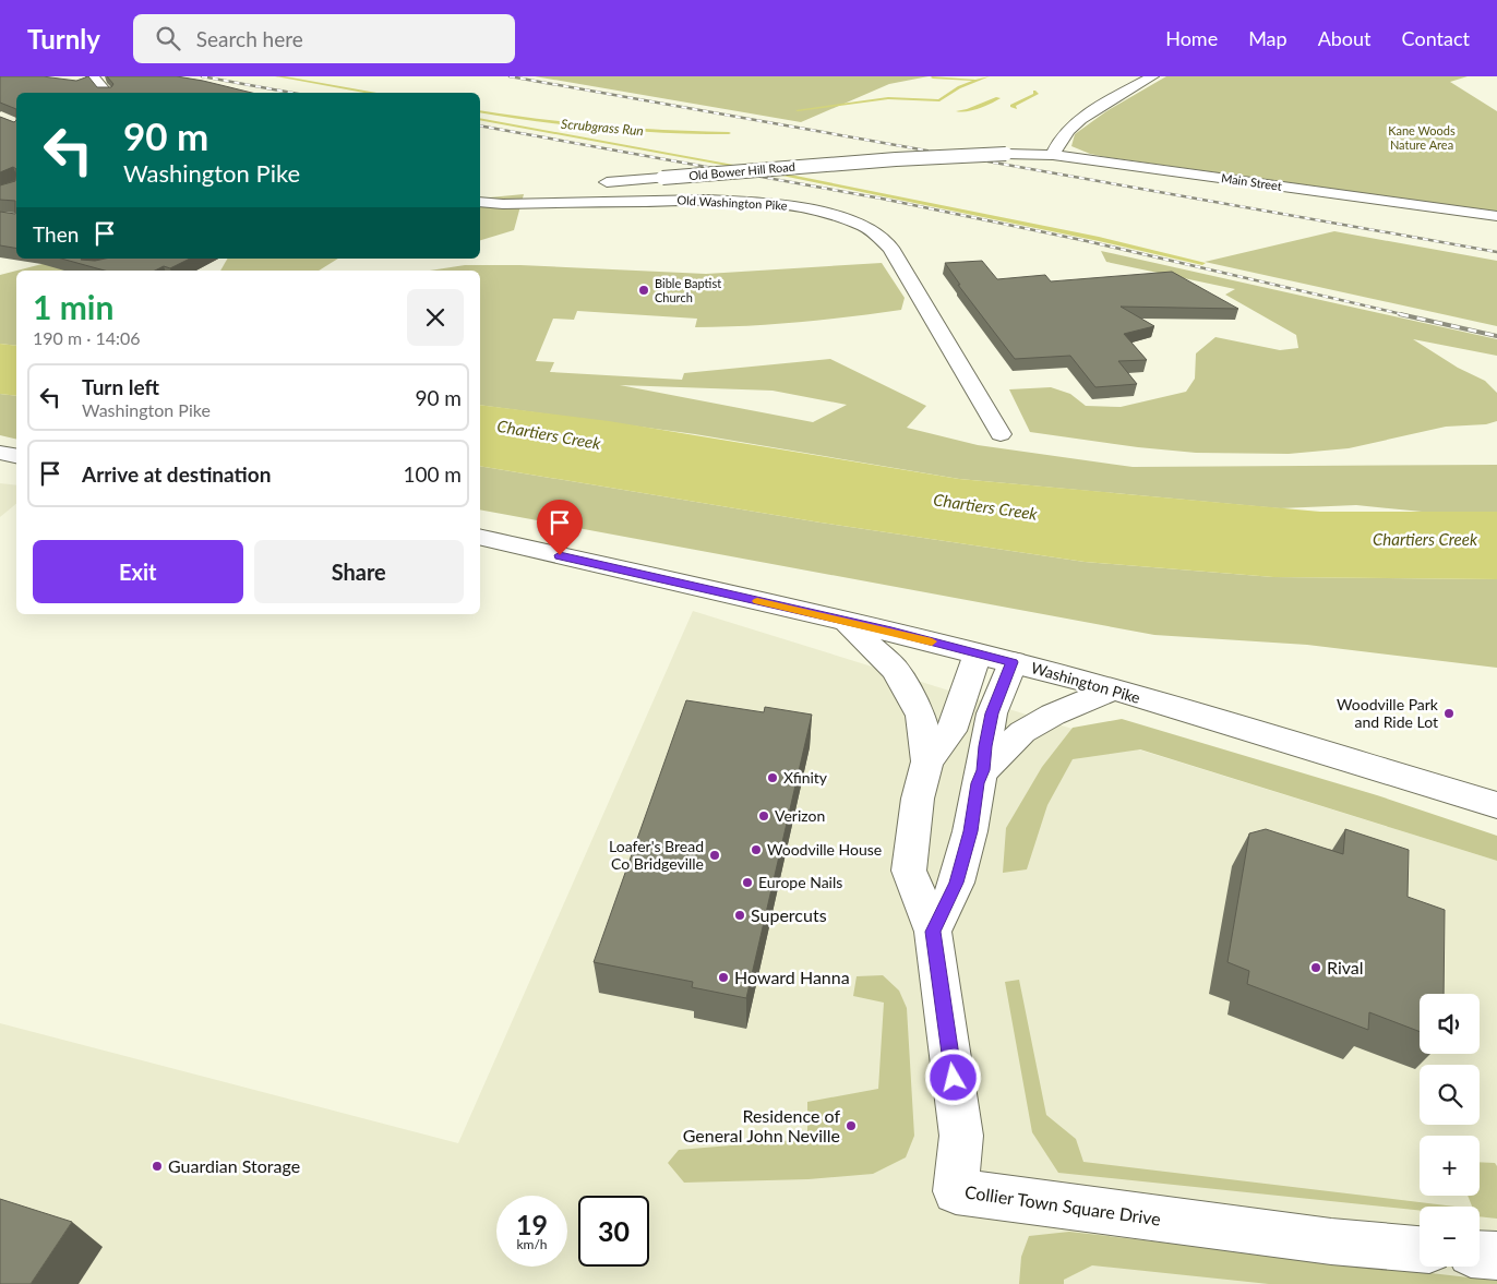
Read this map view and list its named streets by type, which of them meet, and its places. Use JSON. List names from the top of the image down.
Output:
{
  "streets": {
    "street": [
      "Old Bower Hill Road",
      "Main Street",
      "Old Washington Pike",
      "Washington Pike",
      "Collier Town Square Drive"
    ]
  },
  "crossings": [
    ["Old Bower Hill Road", "Main Street"],
    ["Washington Pike", "Collier Town Square Drive"]
  ],
  "water": ["Scrubgrass Run", "Chartiers Creek"],
  "parks": ["Kane Woods Nature Area"],
  "places": [
    "Bible Baptist Church",
    "Woodville Park and Ride Lot",
    "Xfinity",
    "Verizon",
    "Woodville House",
    "Loafer's Bread Co Bridgeville",
    "Europe Nails",
    "Supercuts",
    "Rival",
    "Howard Hanna",
    "Residence of General John Neville",
    "Guardian Storage"
  ],
  "page": {
    "header": "Turnly",
    "search": "Search here",
    "nav": [
      "Home",
      "Map",
      "About",
      "Contact"
    ],
    "turn": ["90 m", "Washington Pike"],
    "then": "Then",
    "heading": ["1 min", "190 m · 14:06"],
    "list": [
      {
        "name": "Turn left",
        "note": "Washington Pike",
        "value": "90 m"
      },
      {
        "name": "Arrive at destination",
        "value": "100 m"
      }
    ],
    "buttons": ["Exit", "Share"],
    "map_buttons": ["+", "−"],
    "speed": "19 km/h",
    "limit": "30"
  }
}
